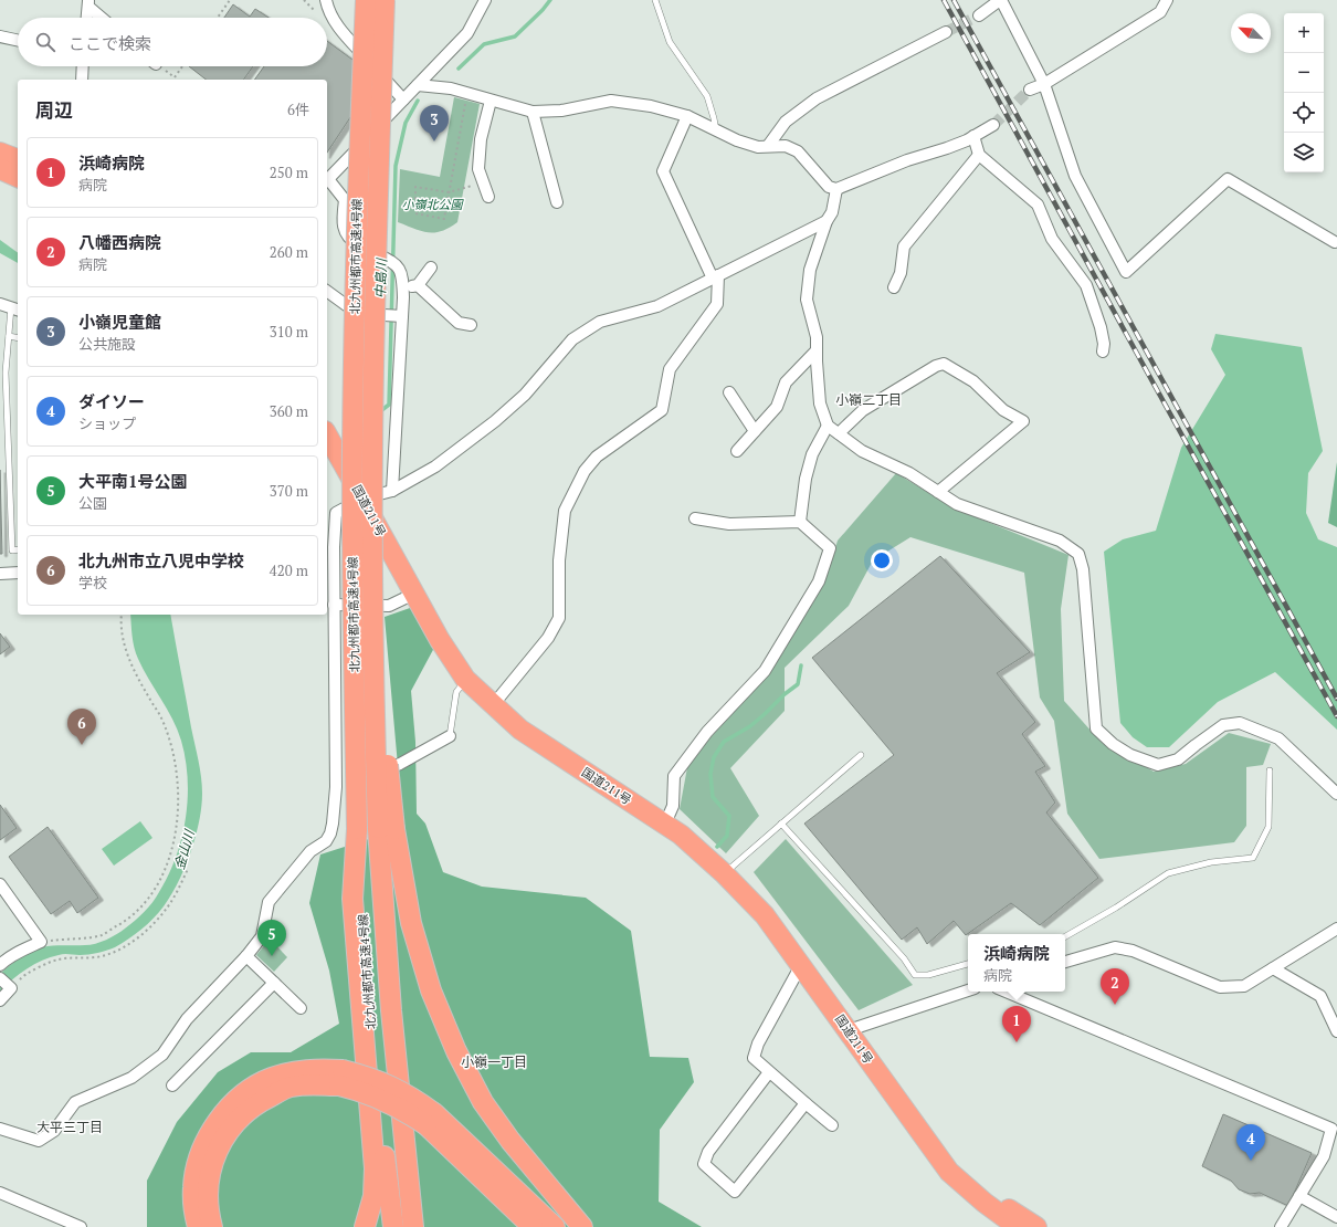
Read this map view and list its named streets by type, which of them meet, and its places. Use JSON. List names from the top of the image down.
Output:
{
  "streets": {
    "highway": ["北九州都市高速4号線", "国道211号"]
  },
  "districts": ["小嶺二丁目", "小嶺一丁目", "大平三丁目"],
  "water": ["中島川", "金山川"],
  "parks": ["小嶺北公園"],
  "north": "top left",
  "page": {
    "map_buttons": ["+", "−"],
    "search": "ここで検索",
    "heading": ["周辺", "6件"],
    "pins": [
      "3",
      "6",
      "5",
      "2",
      "1",
      "4"
    ],
    "list": [
      {
        "mark": "1",
        "name": "浜崎病院",
        "note": "病院",
        "value": "250 m"
      },
      {
        "mark": "2",
        "name": "八幡西病院",
        "note": "病院",
        "value": "260 m"
      },
      {
        "mark": "3",
        "name": "小嶺児童館",
        "note": "公共施設",
        "value": "310 m"
      },
      {
        "mark": "4",
        "name": "ダイソー",
        "note": "ショップ",
        "value": "360 m"
      },
      {
        "mark": "5",
        "name": "大平南1号公園",
        "note": "公園",
        "value": "370 m"
      },
      {
        "mark": "6",
        "name": "北九州市立八児中学校",
        "note": "学校",
        "value": "420 m"
      }
    ],
    "popup": ["浜崎病院", "病院"]
  }
}
